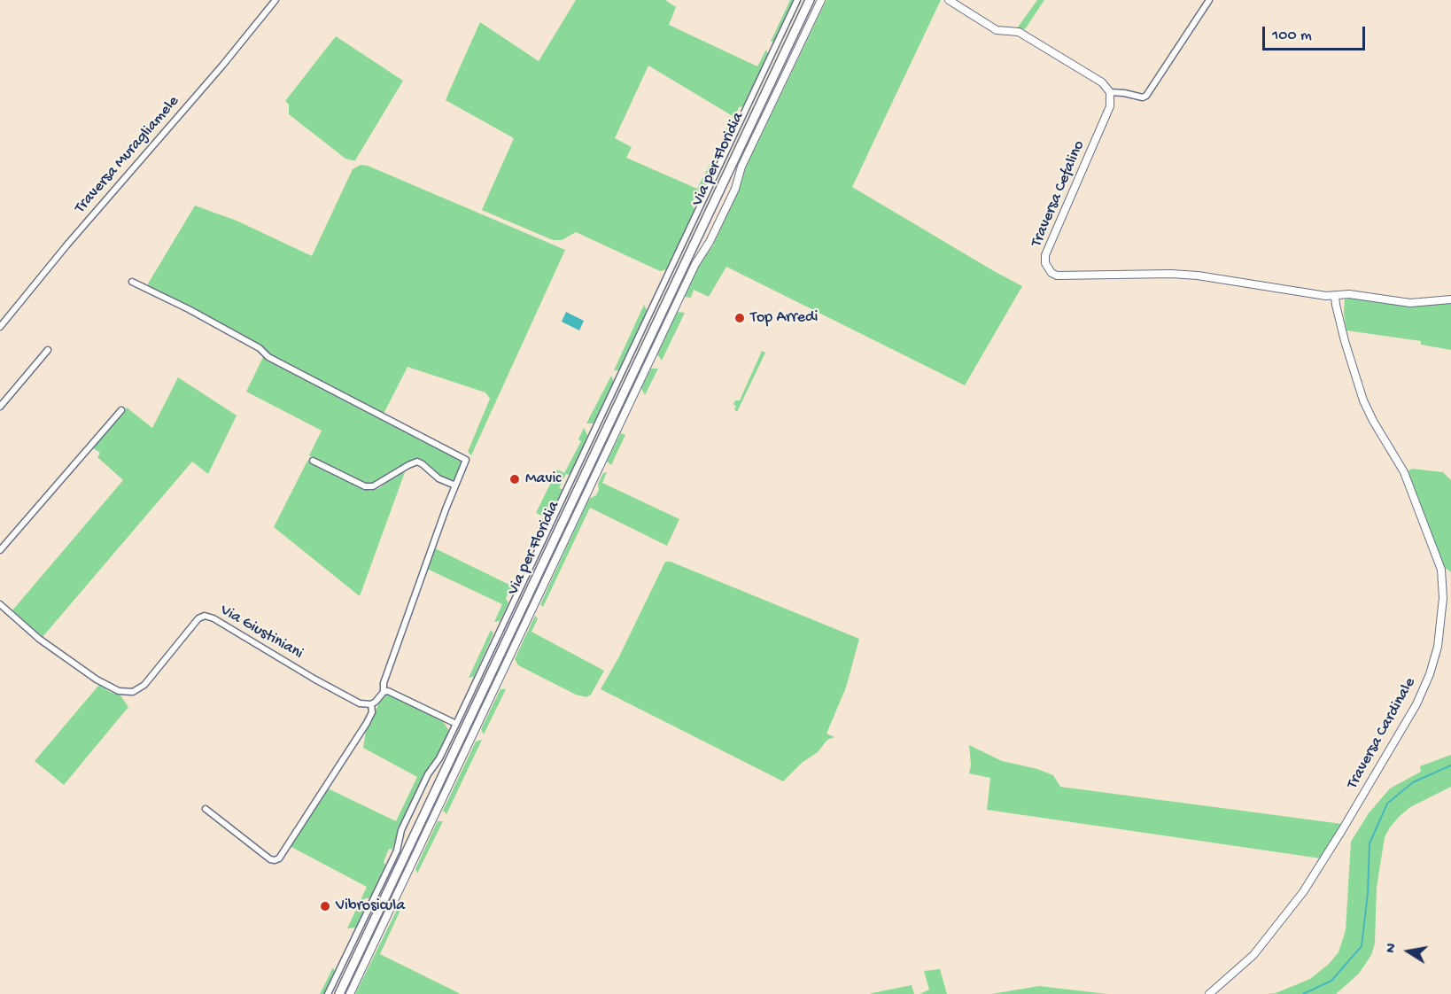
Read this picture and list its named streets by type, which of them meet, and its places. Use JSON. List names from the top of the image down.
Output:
{
  "streets": {
    "main road": ["Via per Floridia"],
    "street": [
      "Traversa Muragliamele",
      "Traversa Cefalino",
      "Via Giustiniani",
      "Traversa Cardinale"
    ]
  },
  "crossings": [
    ["Traversa Cefalino", "Traversa Cardinale"]
  ],
  "places": ["Top Arredi", "Mavic", "Vibrosicula"],
  "scale_bar": "100 m",
  "north": "left"
}
